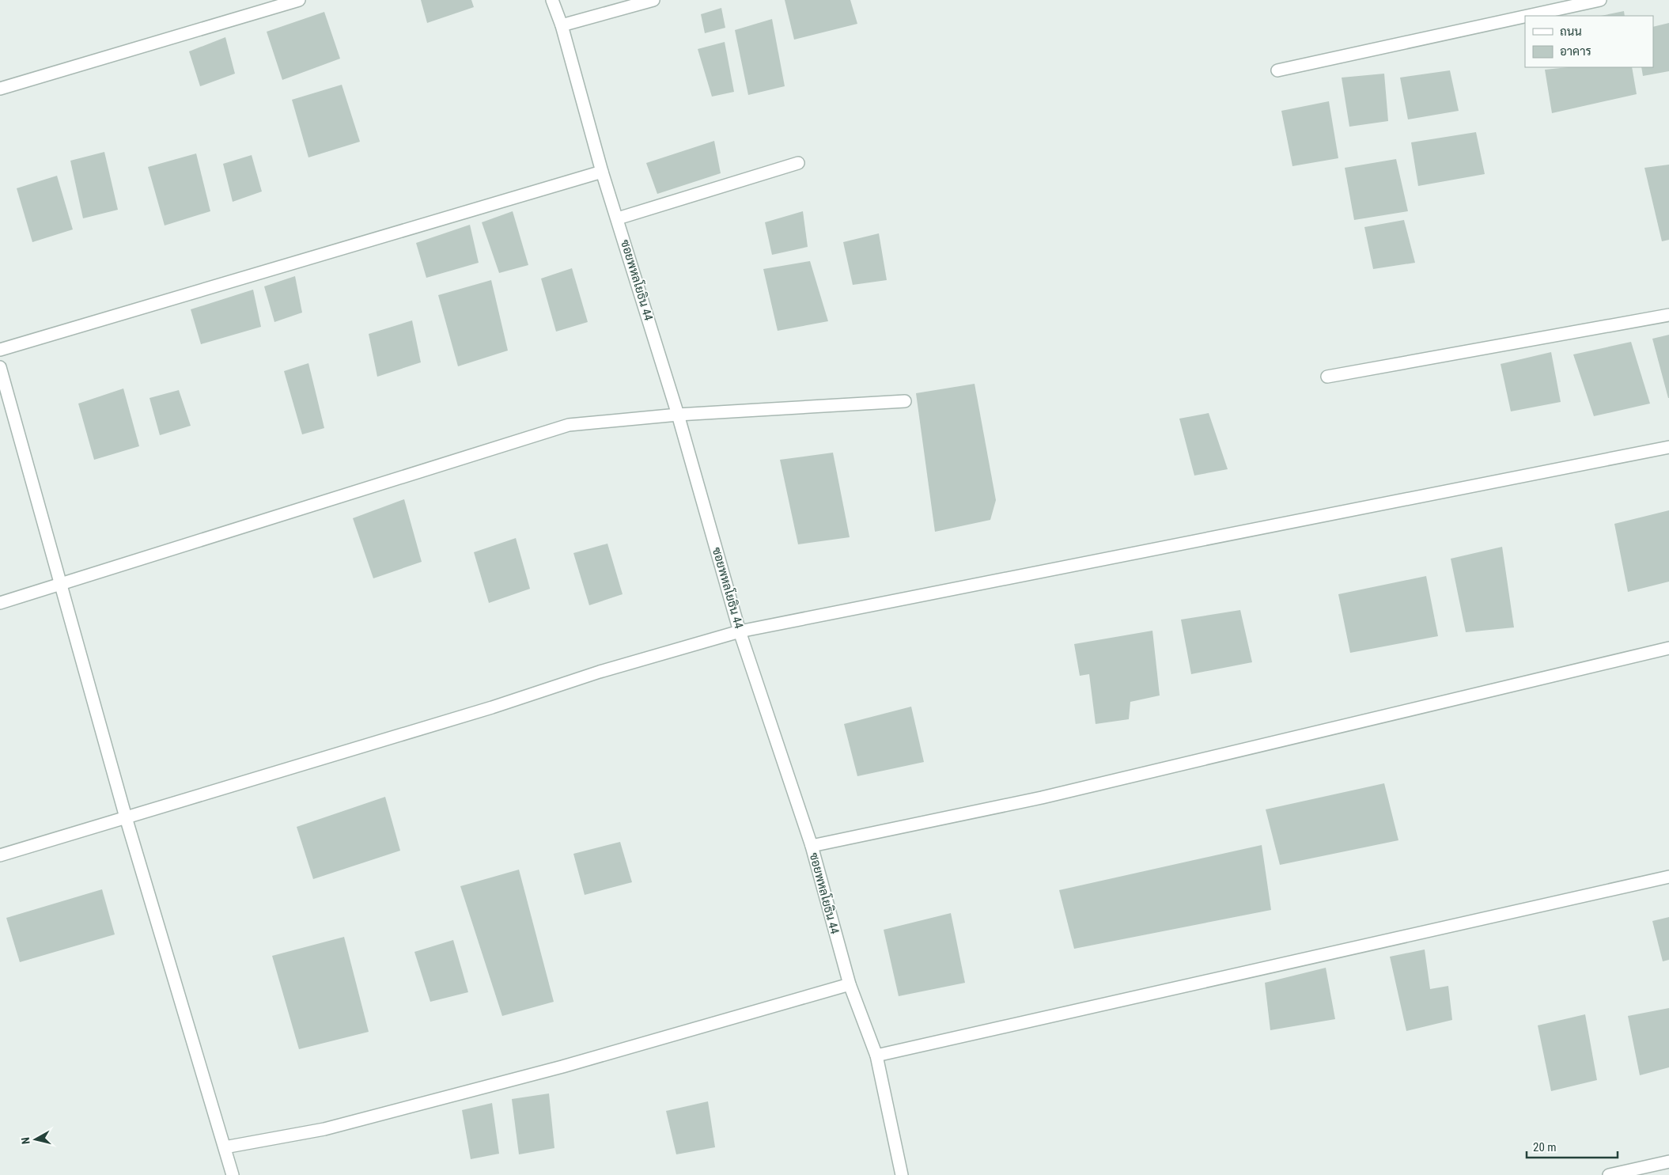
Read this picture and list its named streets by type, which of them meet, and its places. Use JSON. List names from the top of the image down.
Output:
{
  "streets": {
    "street": ["ซอยพหลโยธิน 44"]
  },
  "legend": ["ถนน", "อาคาร"],
  "scale_bar": "20 m",
  "north": "left"
}
